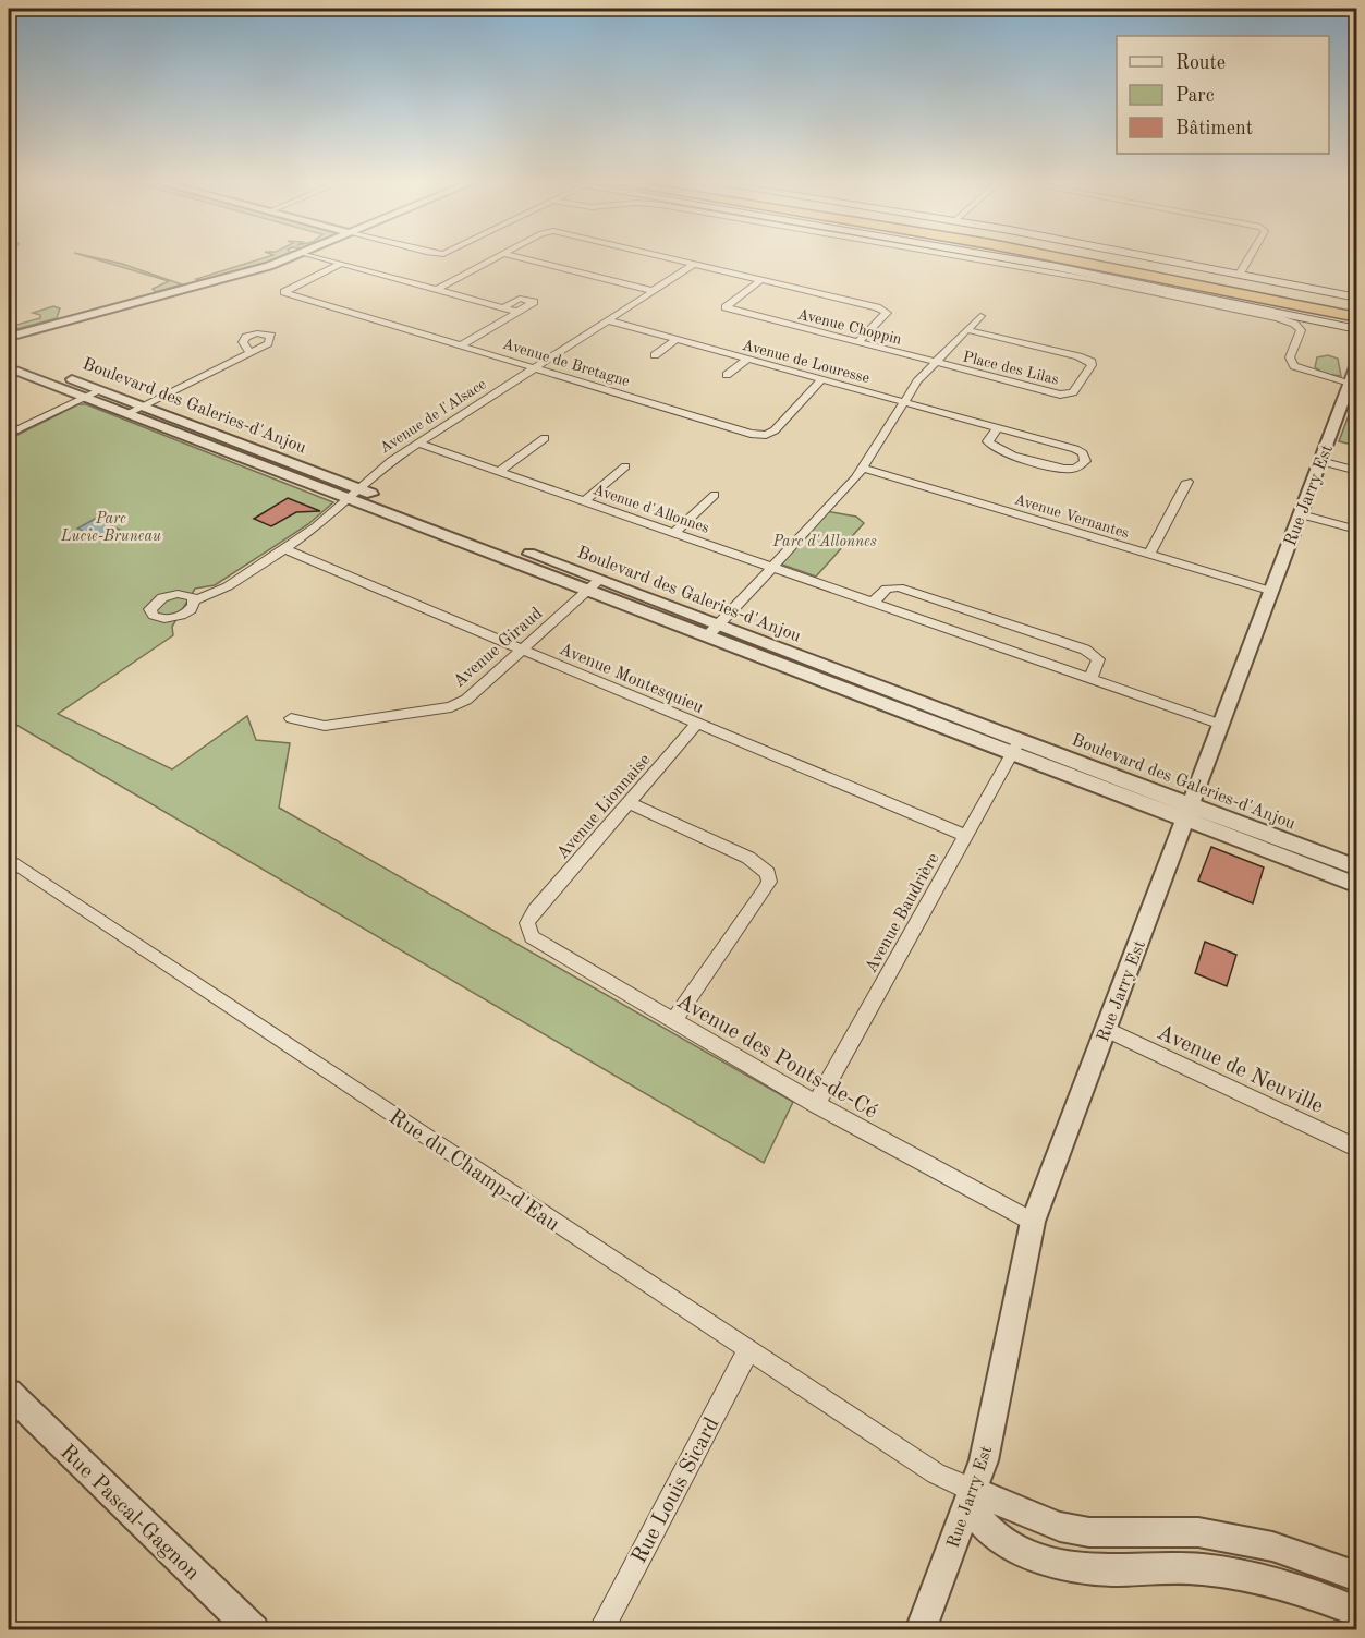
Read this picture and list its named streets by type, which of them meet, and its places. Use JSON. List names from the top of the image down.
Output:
{
  "streets": {
    "street": [
      "Avenue Choppin",
      "Avenue de Louresse",
      "Avenue de Bretagne",
      "Place des Lilas",
      "Boulevard des Galeries-d'Anjou",
      "Avenue de l'Alsace",
      "Rue Jarry Est",
      "Avenue d'Allonnes",
      "Avenue Vernantes",
      "Avenue Giraud",
      "Avenue Montesquieu",
      "Avenue Lionnaise",
      "Avenue Baudrière",
      "Avenue des Ponts-de-Cé",
      "Avenue de Neuville",
      "Rue du Champ-d'Eau",
      "Rue Louis Sicard",
      "Rue Pascal-Gagnon"
    ]
  },
  "crossings": [
    ["Avenue Choppin", "Place des Lilas"],
    ["Avenue de Louresse", "Avenue de Bretagne"],
    ["Avenue de Louresse", "Avenue de l'Alsace"],
    ["Avenue de Bretagne", "Avenue de l'Alsace"],
    ["Boulevard des Galeries-d'Anjou", "Avenue de l'Alsace"],
    ["Boulevard des Galeries-d'Anjou", "Rue Jarry Est"],
    ["Boulevard des Galeries-d'Anjou", "Avenue Giraud"],
    ["Boulevard des Galeries-d'Anjou", "Avenue Baudrière"],
    ["Avenue de l'Alsace", "Avenue d'Allonnes"],
    ["Avenue de l'Alsace", "Avenue Montesquieu"],
    ["Rue Jarry Est", "Avenue d'Allonnes"],
    ["Rue Jarry Est", "Avenue Vernantes"],
    ["Rue Jarry Est", "Avenue des Ponts-de-Cé"],
    ["Rue Jarry Est", "Avenue de Neuville"],
    ["Rue Jarry Est", "Rue du Champ-d'Eau"],
    ["Avenue Giraud", "Avenue Montesquieu"],
    ["Avenue Montesquieu", "Avenue Lionnaise"],
    ["Avenue Montesquieu", "Avenue Baudrière"],
    ["Avenue Lionnaise", "Avenue des Ponts-de-Cé"],
    ["Avenue Baudrière", "Avenue des Ponts-de-Cé"],
    ["Rue du Champ-d'Eau", "Rue Louis Sicard"]
  ],
  "parks": ["Parc Lucie-Bruneau", "Parc d'Allonnes"],
  "legend": ["Route", "Parc", "Bâtiment"]
}
